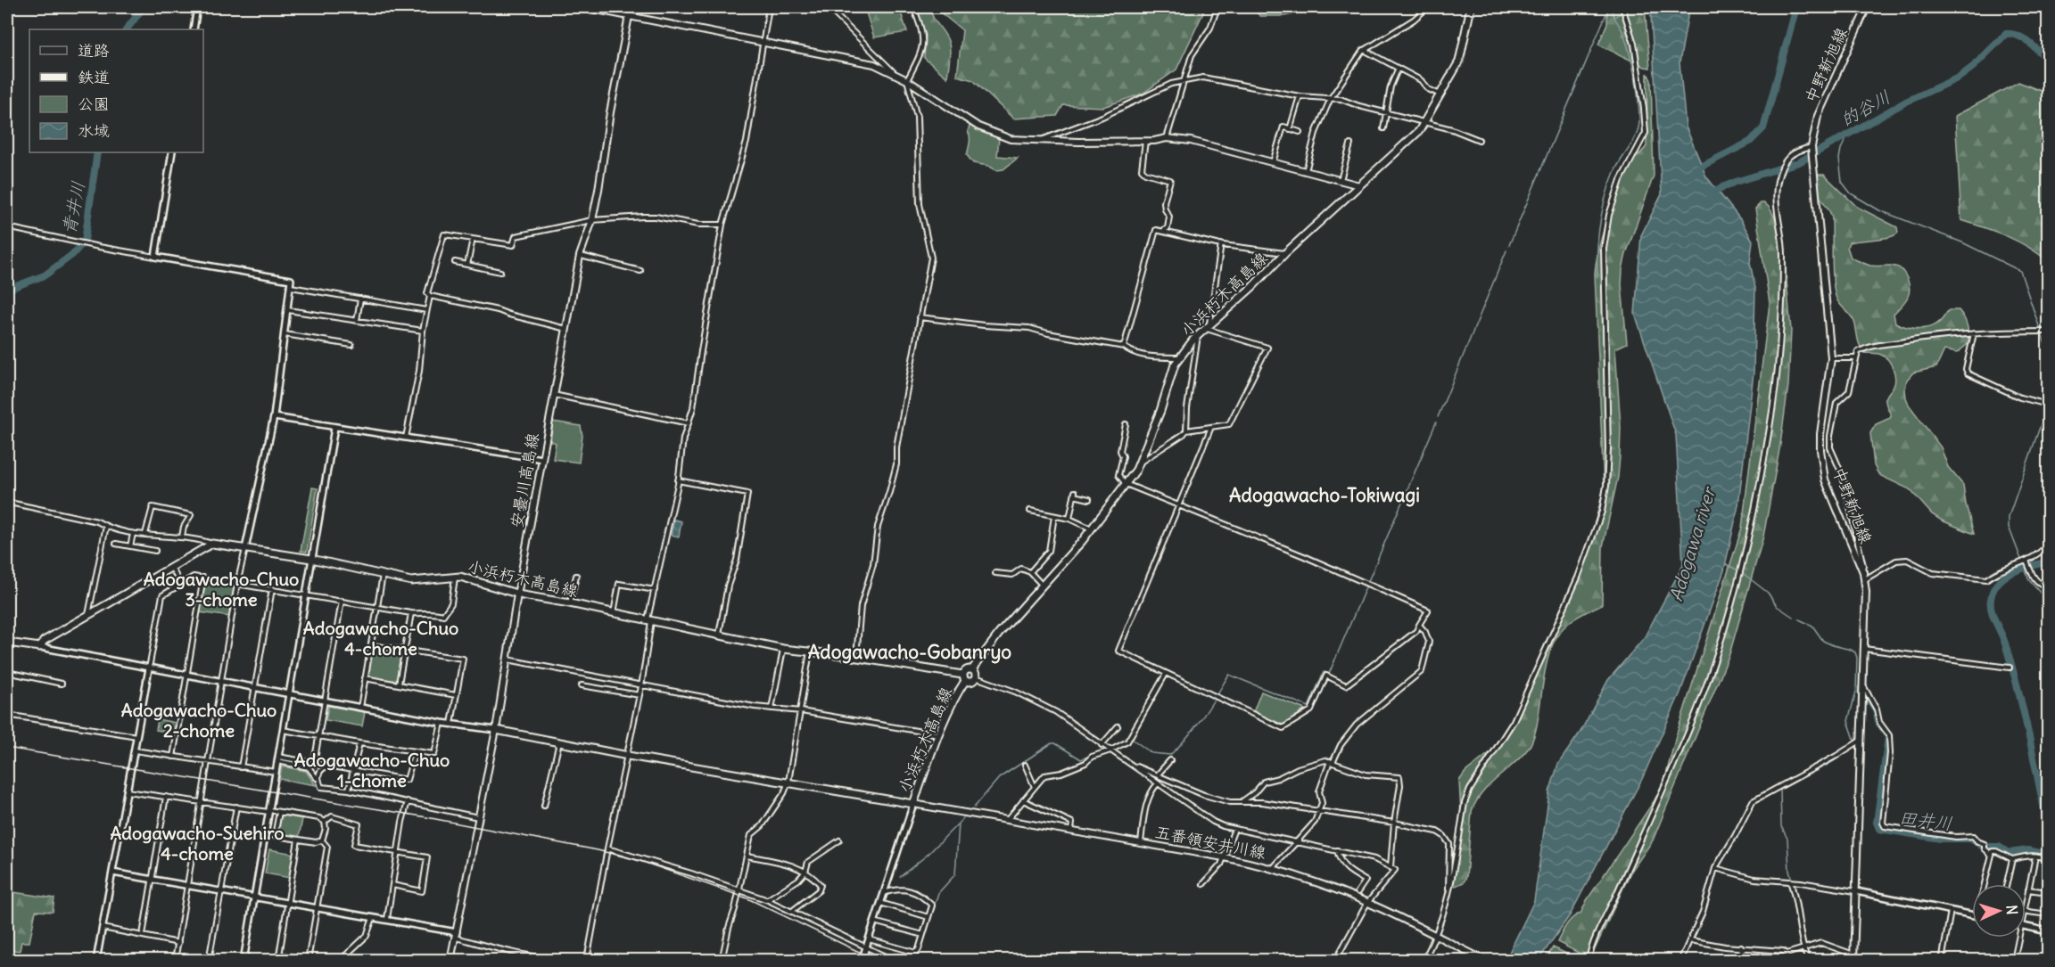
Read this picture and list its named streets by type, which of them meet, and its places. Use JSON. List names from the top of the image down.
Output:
{
  "streets": {
    "main road": [
      "中野新旭線",
      "小浜朽木高島線",
      "安曇川高島線",
      "五番領安井川線"
    ]
  },
  "crossings": [
    ["小浜朽木高島線", "安曇川高島線"],
    ["小浜朽木高島線", "五番領安井川線"]
  ],
  "districts": [
    "Adogawacho-Tokiwagi",
    "Adogawacho-Chuo 3-chome",
    "Adogawacho-Chuo 4-chome",
    "Adogawacho-Gobanryo",
    "Adogawacho-Chuo 2-chome",
    "Adogawacho-Chuo 1-chome",
    "Adogawacho-Suehiro 4-chome"
  ],
  "water": [
    "的谷川",
    "青井川",
    "Adogawa river",
    "田井川"
  ],
  "legend": [
    "道路",
    "鉄道",
    "公園",
    "水域"
  ],
  "north": "right"
}
